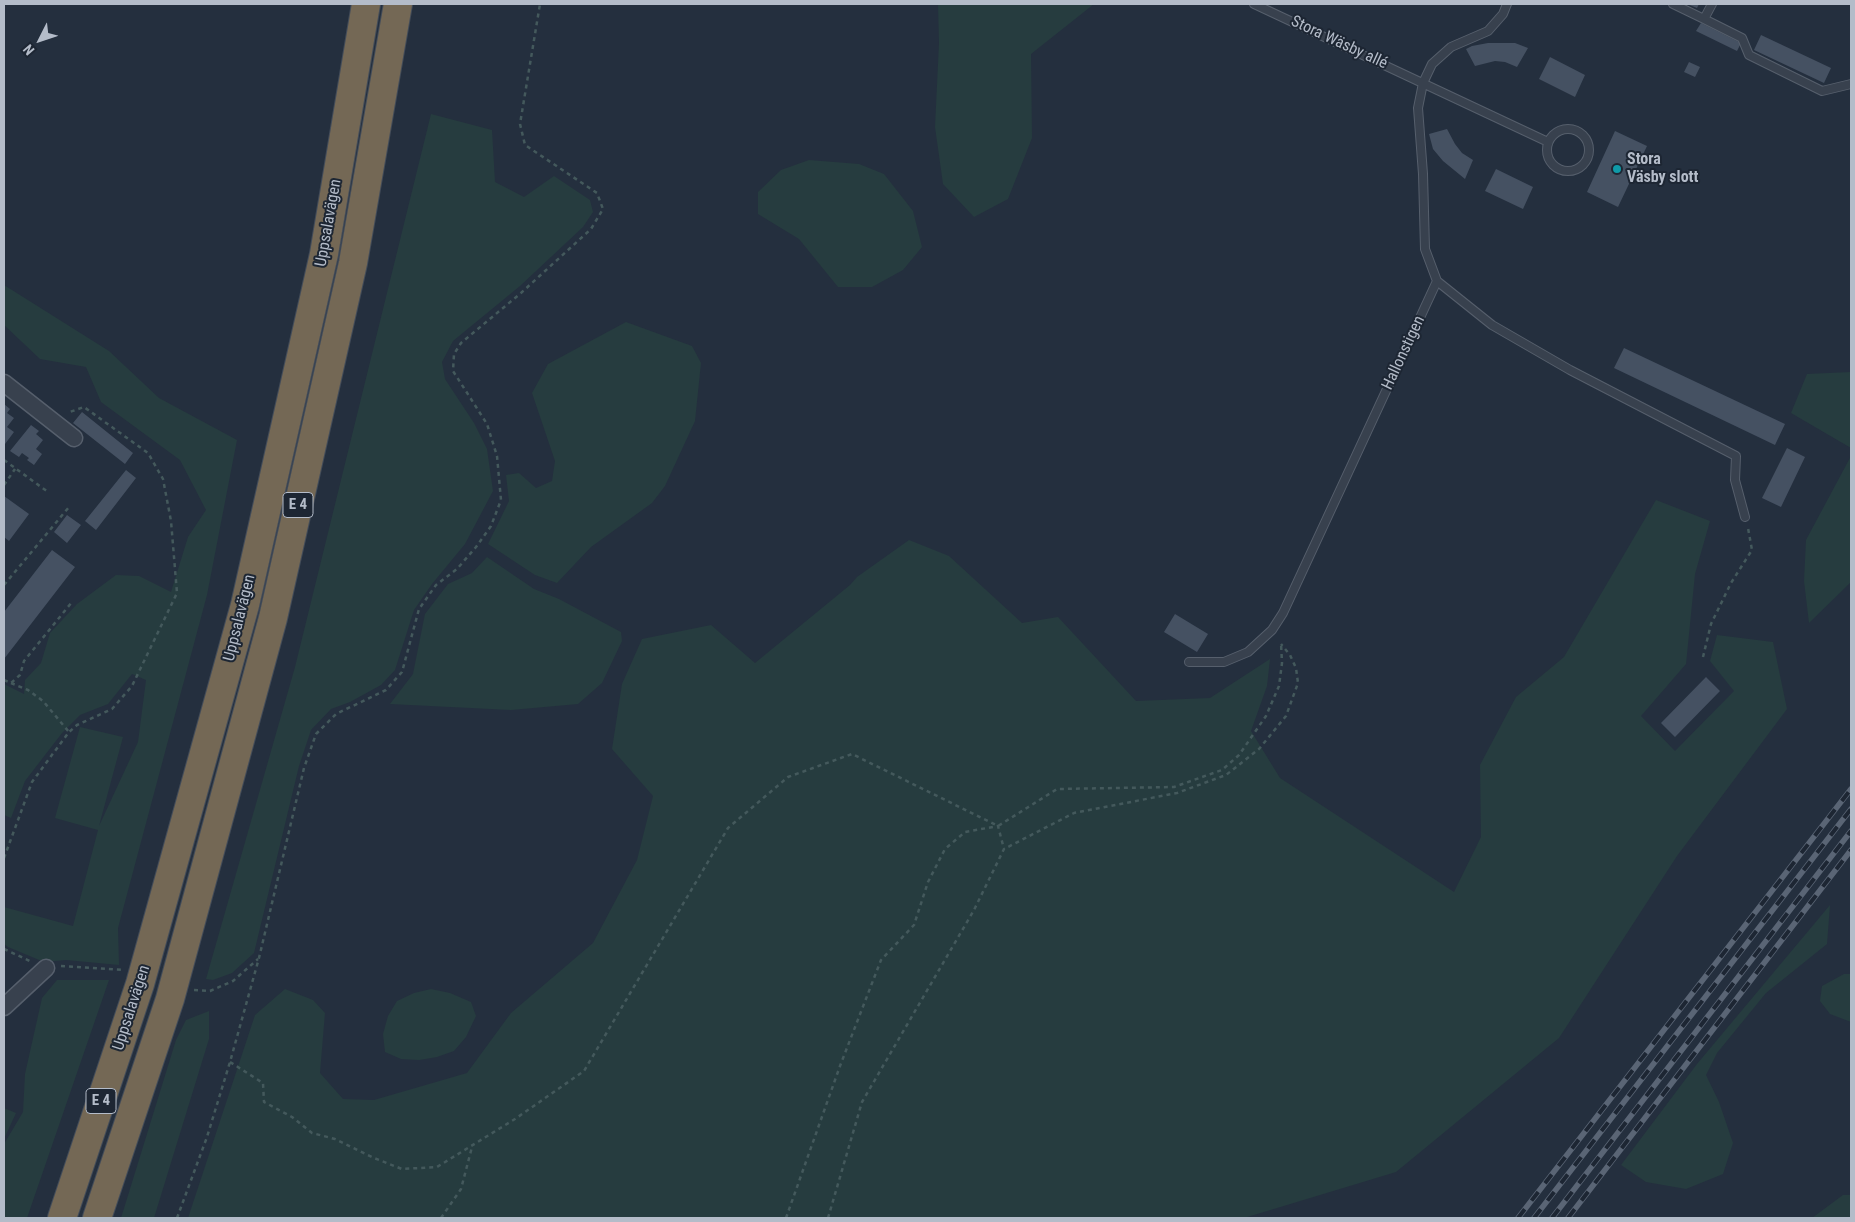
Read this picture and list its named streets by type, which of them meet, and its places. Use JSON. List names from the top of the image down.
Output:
{
  "streets": {
    "highway": ["Uppsalavägen", "E 4"],
    "lane": ["Stora Wäsby allé", "Hallonstigen"]
  },
  "places": ["Stora Väsby slott"],
  "north": "bottom left"
}
